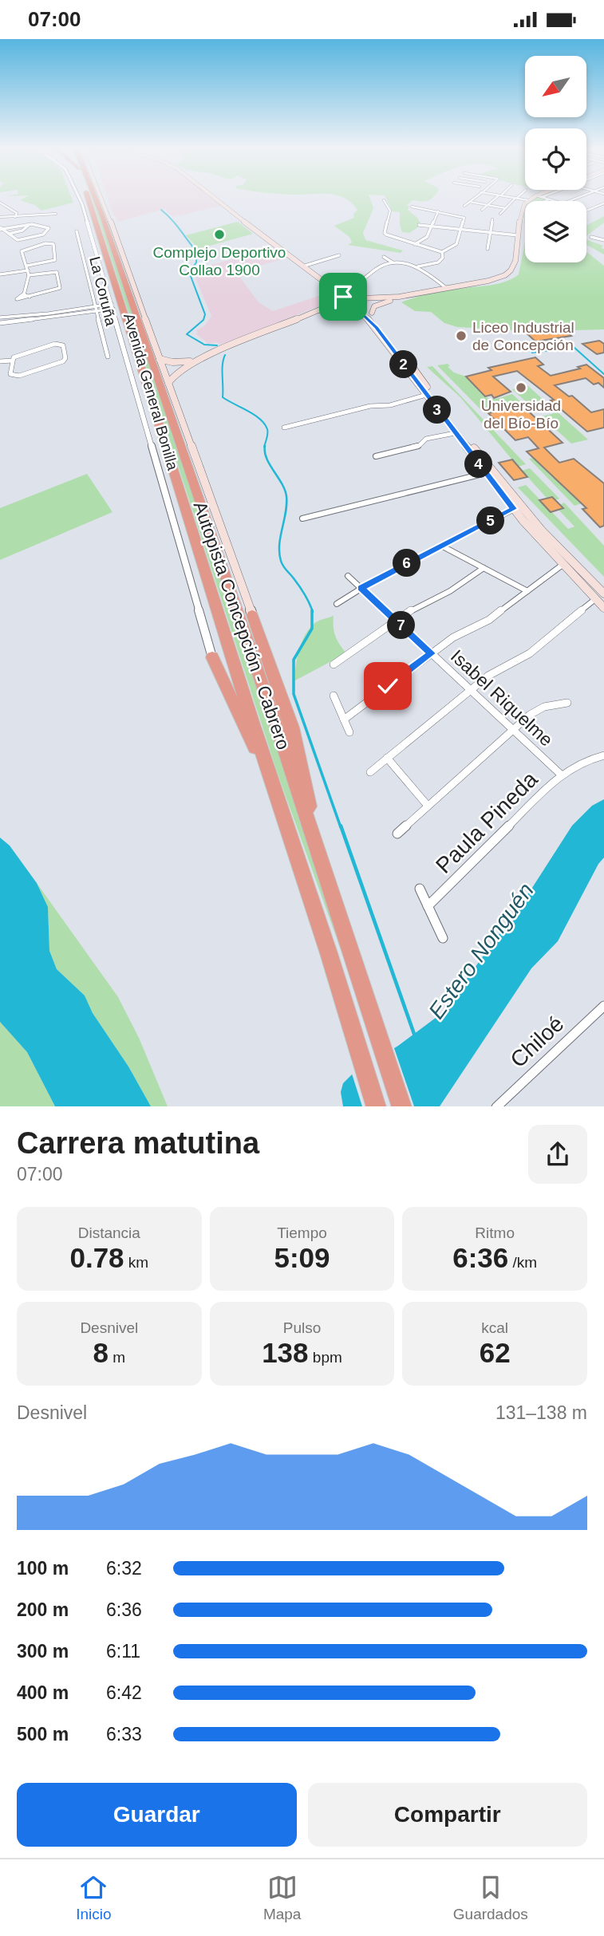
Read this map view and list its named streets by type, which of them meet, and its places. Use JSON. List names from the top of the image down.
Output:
{
  "streets": {
    "highway": ["Autopista Concepción - Cabrero"],
    "main road": ["Avenida General Bonilla"],
    "street": [
      "La Coruña",
      "Isabel Riquelme",
      "Paula Pineda",
      "Chiloé"
    ]
  },
  "crossings": [
    ["Isabel Riquelme", "Paula Pineda"]
  ],
  "water": ["Estero Nonguén"],
  "places": ["Complejo Deportivo Collao 1900", "Liceo Industrial de Concepción", "Universidad del Bío-Bío"],
  "north": "bottom left",
  "page": {
    "status": "07:00",
    "pins": [
      "2",
      "3",
      "4",
      "5",
      "6",
      "7"
    ],
    "heading": ["Carrera matutina", "07:00"],
    "stats": [
      ["Distancia", "0.78 km"],
      ["Tiempo", "5:09"],
      ["Ritmo", "6:36 /km"],
      ["Desnivel", "8 m"],
      ["Pulso", "138 bpm"],
      ["kcal", "62"]
    ],
    "chart": ["Desnivel", "131–138 m"],
    "list": [
      {
        "name": "100 m",
        "note": "6:32"
      },
      {
        "name": "200 m",
        "note": "6:36"
      },
      {
        "name": "300 m",
        "note": "6:11"
      },
      {
        "name": "400 m",
        "note": "6:42"
      },
      {
        "name": "500 m",
        "note": "6:33"
      }
    ],
    "buttons": ["Guardar", "Compartir"],
    "tabs": ["Inicio", "Mapa", "Guardados"]
  }
}
